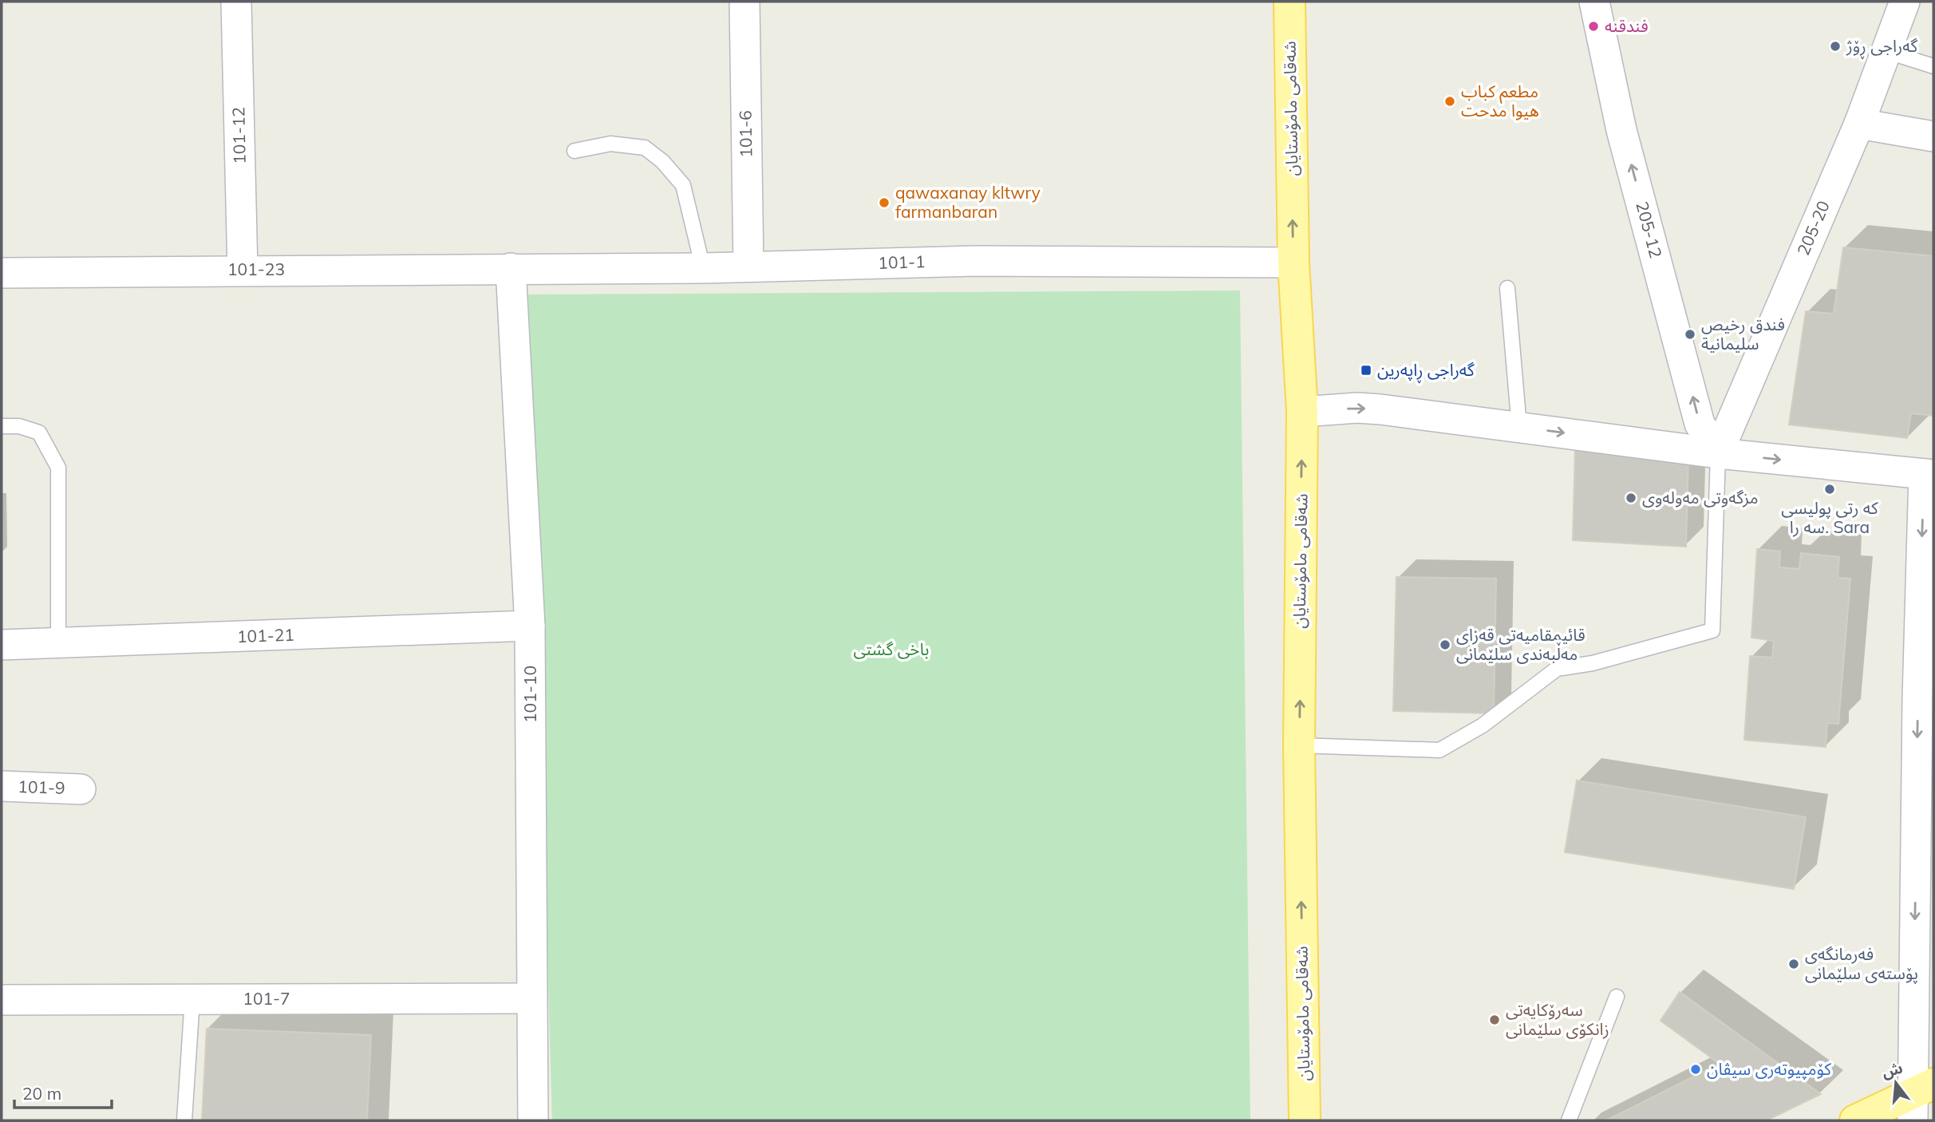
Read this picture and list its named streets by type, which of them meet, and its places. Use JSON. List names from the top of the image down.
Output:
{
  "streets": {
    "main road": ["شەقامی مامۆستایان"],
    "street": [
      "101-6",
      "101-12",
      "205-20",
      "205-12",
      "101-1",
      "101-23",
      "101-21",
      "101-10",
      "101-9",
      "101-7"
    ]
  },
  "crossings": [
    ["شەقامی مامۆستایان", "101-1"],
    ["101-6", "101-1"],
    ["101-12", "101-23"],
    ["205-20", "205-12"],
    ["101-1", "101-23"],
    ["101-1", "101-10"],
    ["101-23", "101-10"],
    ["101-21", "101-10"],
    ["101-10", "101-7"]
  ],
  "one_way": ["شەقامی مامۆستایان", "205-12"],
  "parks": ["باخی گشتی"],
  "places": {
    "other": [
      "فندقنه",
      "گەراجی ڕۆژ",
      "مطعم كباب هيوا مدحت",
      "qawaxanay kltwry farmanbaran",
      "فندق رخيص سليمانية",
      "که رتی پولیسی سه را. Sara",
      "مزگەوتی مەولەوی",
      "قائیمقامیەتی قەزای مەڵبەندی سلێمانی",
      "فەرمانگەی پۆستەی سلێمانی",
      "سەرۆکایەتی زانکۆی سلێمانی",
      "کۆمپیوتەری سیڤان"
    ],
    "transit": ["گەراجی ڕاپەرین"]
  },
  "scale_bar": "20 m",
  "north": "top"
}
